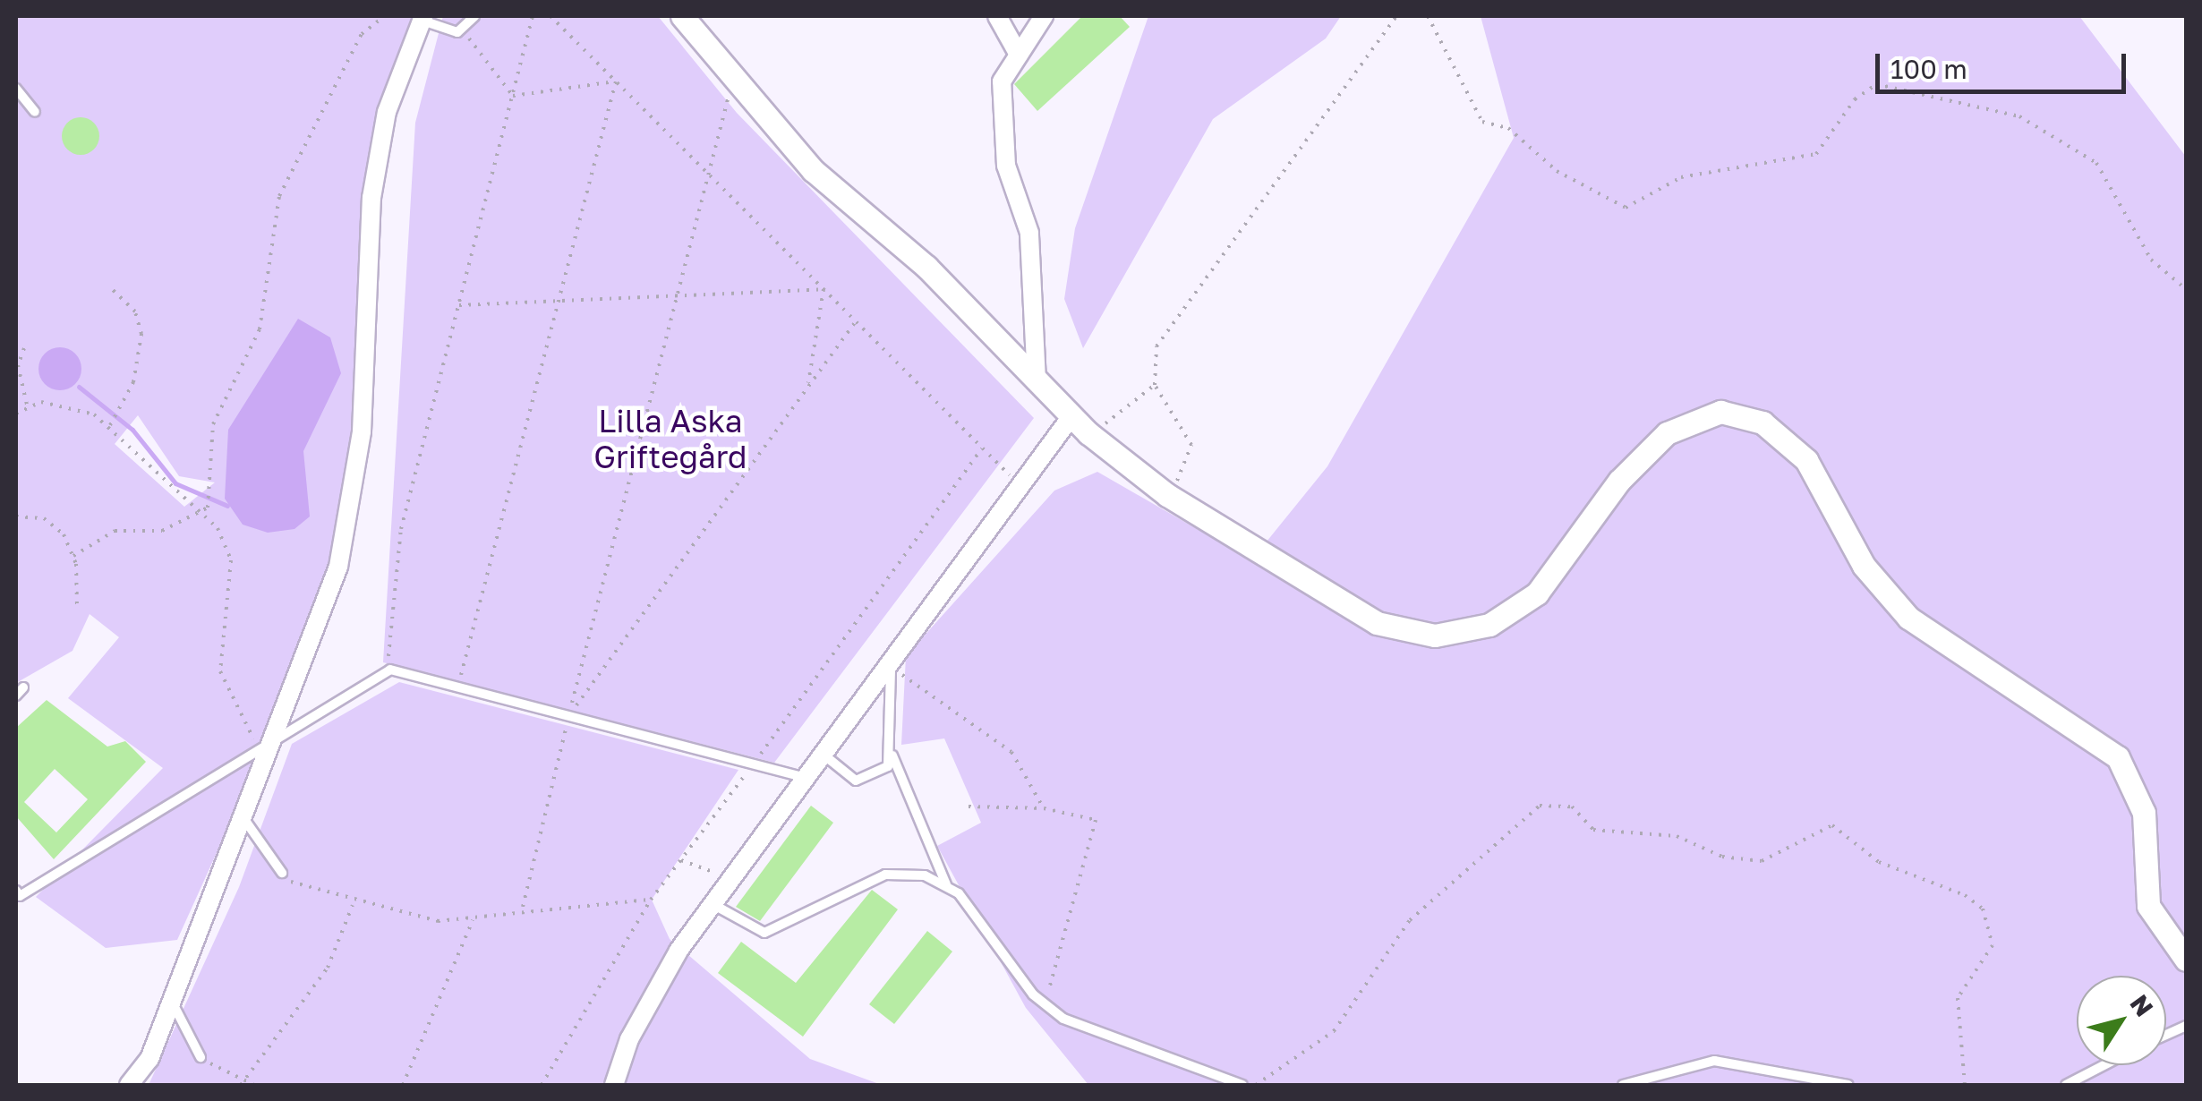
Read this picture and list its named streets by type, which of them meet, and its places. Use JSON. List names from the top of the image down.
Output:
{
  "parks": ["Lilla Aska Griftegård"],
  "scale_bar": "100 m",
  "north": "top right"
}
